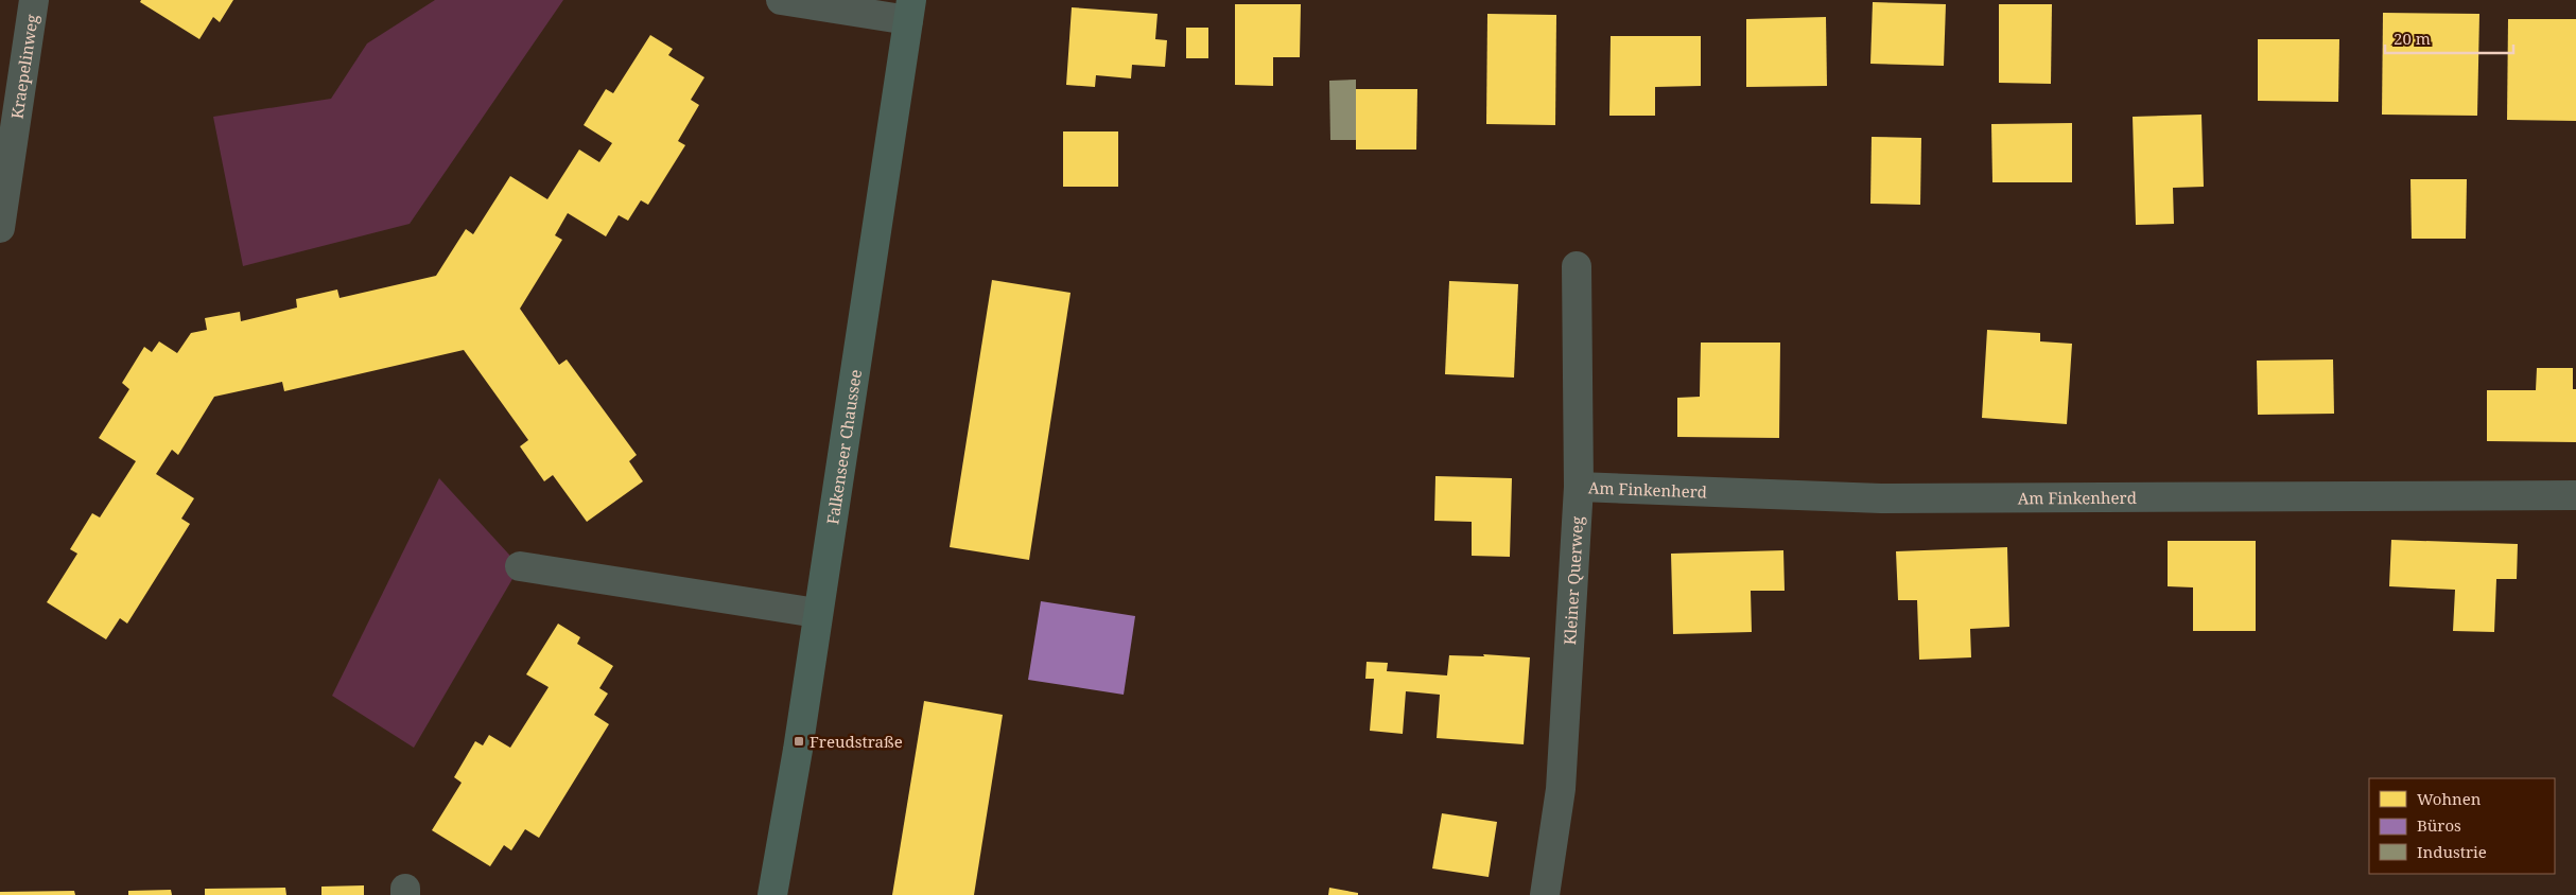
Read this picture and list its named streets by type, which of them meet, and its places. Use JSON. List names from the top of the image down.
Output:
{
  "streets": {
    "main road": ["Falkenseer Chaussee"],
    "street": ["Kraepelinweg", "Am Finkenherd", "Kleiner Querweg"]
  },
  "crossings": [
    ["Am Finkenherd", "Kleiner Querweg"]
  ],
  "places": {
    "transit": ["Freudstraße"]
  },
  "legend": ["Wohnen", "Büros", "Industrie"],
  "scale_bar": "20 m"
}
